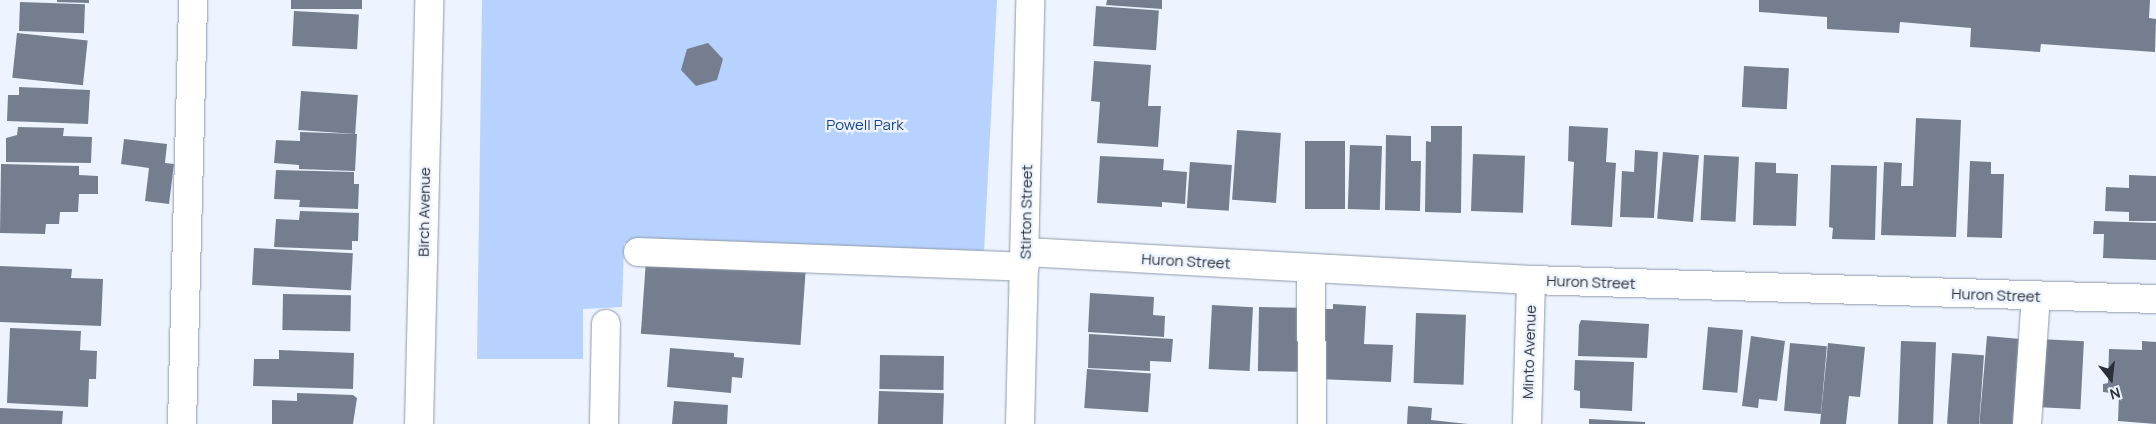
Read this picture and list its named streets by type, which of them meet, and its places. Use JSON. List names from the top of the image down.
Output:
{
  "streets": {
    "street": [
      "Birch Avenue",
      "Stirton Street",
      "Huron Street",
      "Minto Avenue"
    ]
  },
  "crossings": [
    ["Stirton Street", "Huron Street"],
    ["Huron Street", "Minto Avenue"]
  ],
  "parks": ["Powell Park"],
  "north": "bottom"
}
